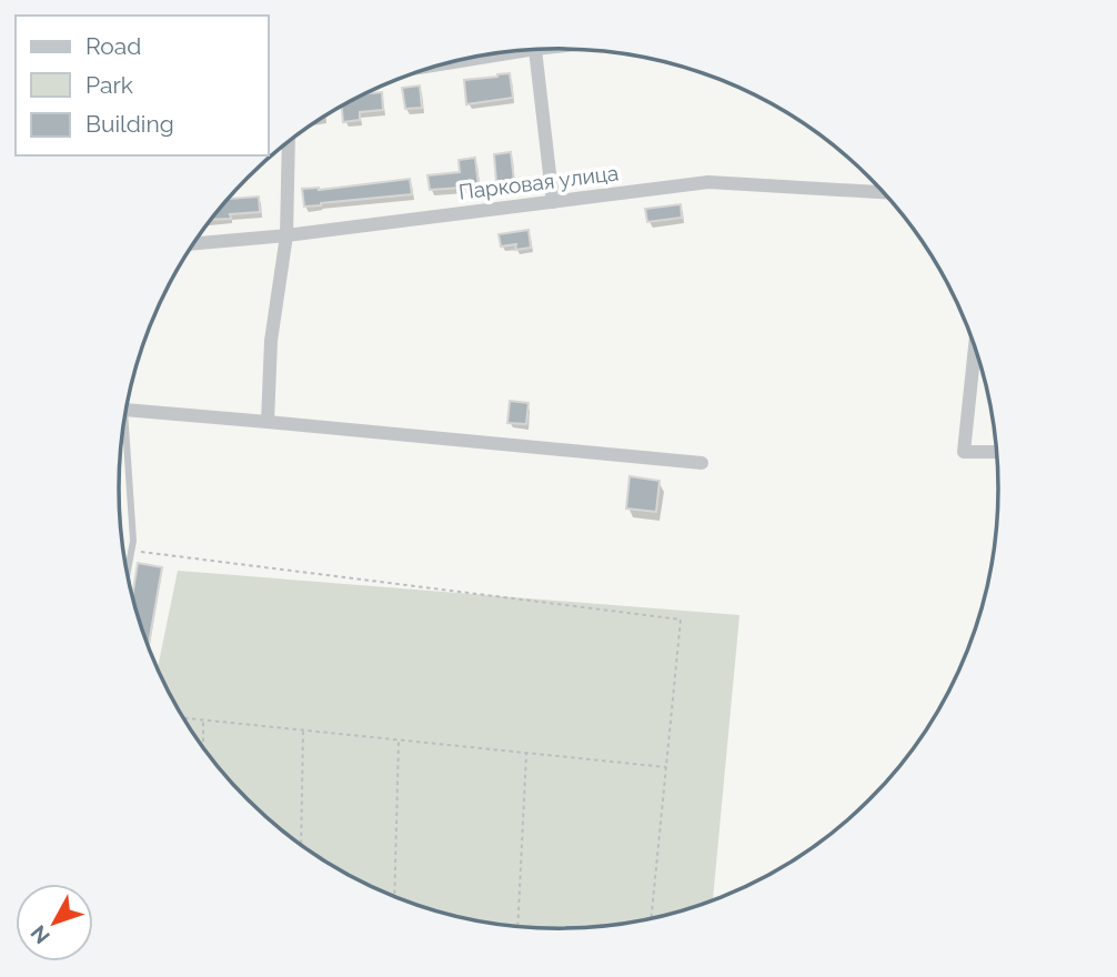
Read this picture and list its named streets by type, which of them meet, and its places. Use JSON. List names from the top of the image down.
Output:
{
  "streets": {
    "street": ["Парковая улица"]
  },
  "legend": ["Road", "Park", "Building"],
  "north": "bottom left"
}
